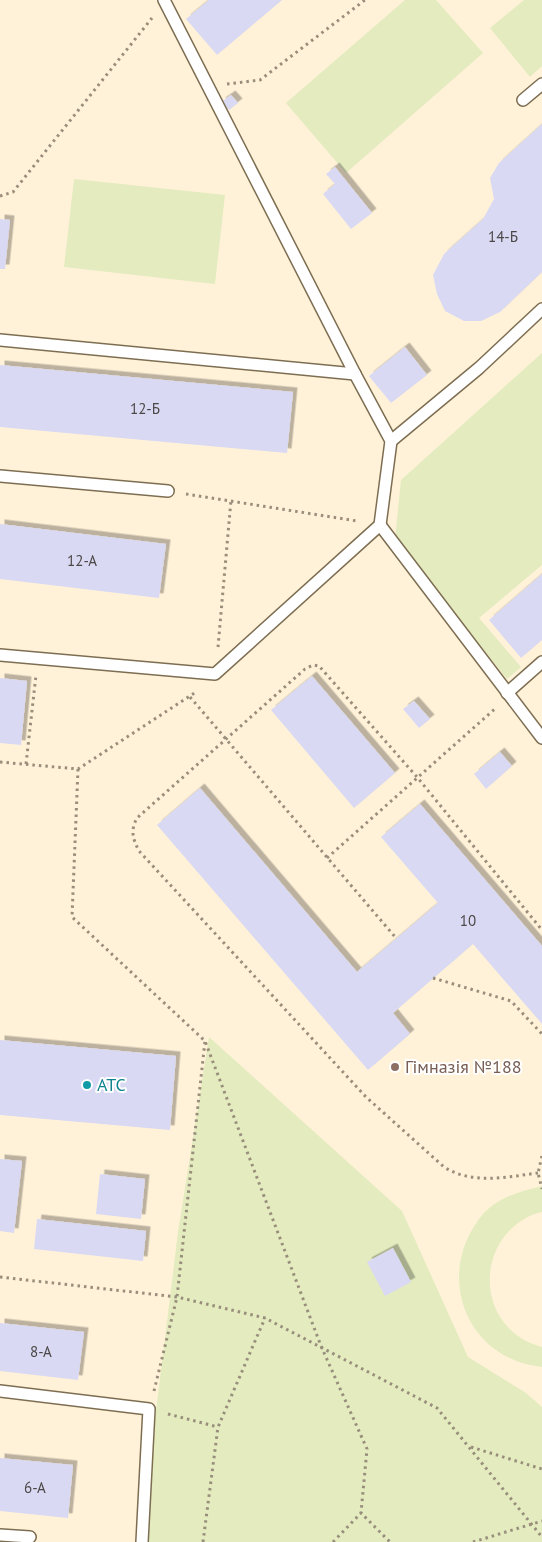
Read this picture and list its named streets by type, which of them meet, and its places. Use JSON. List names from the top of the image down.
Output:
{
  "places": ["Гімназія №188", "АТС"],
  "house_numbers": [
    "14-Б",
    "12-Б",
    "12-А",
    "10",
    "8-А",
    "6-А"
  ]
}
